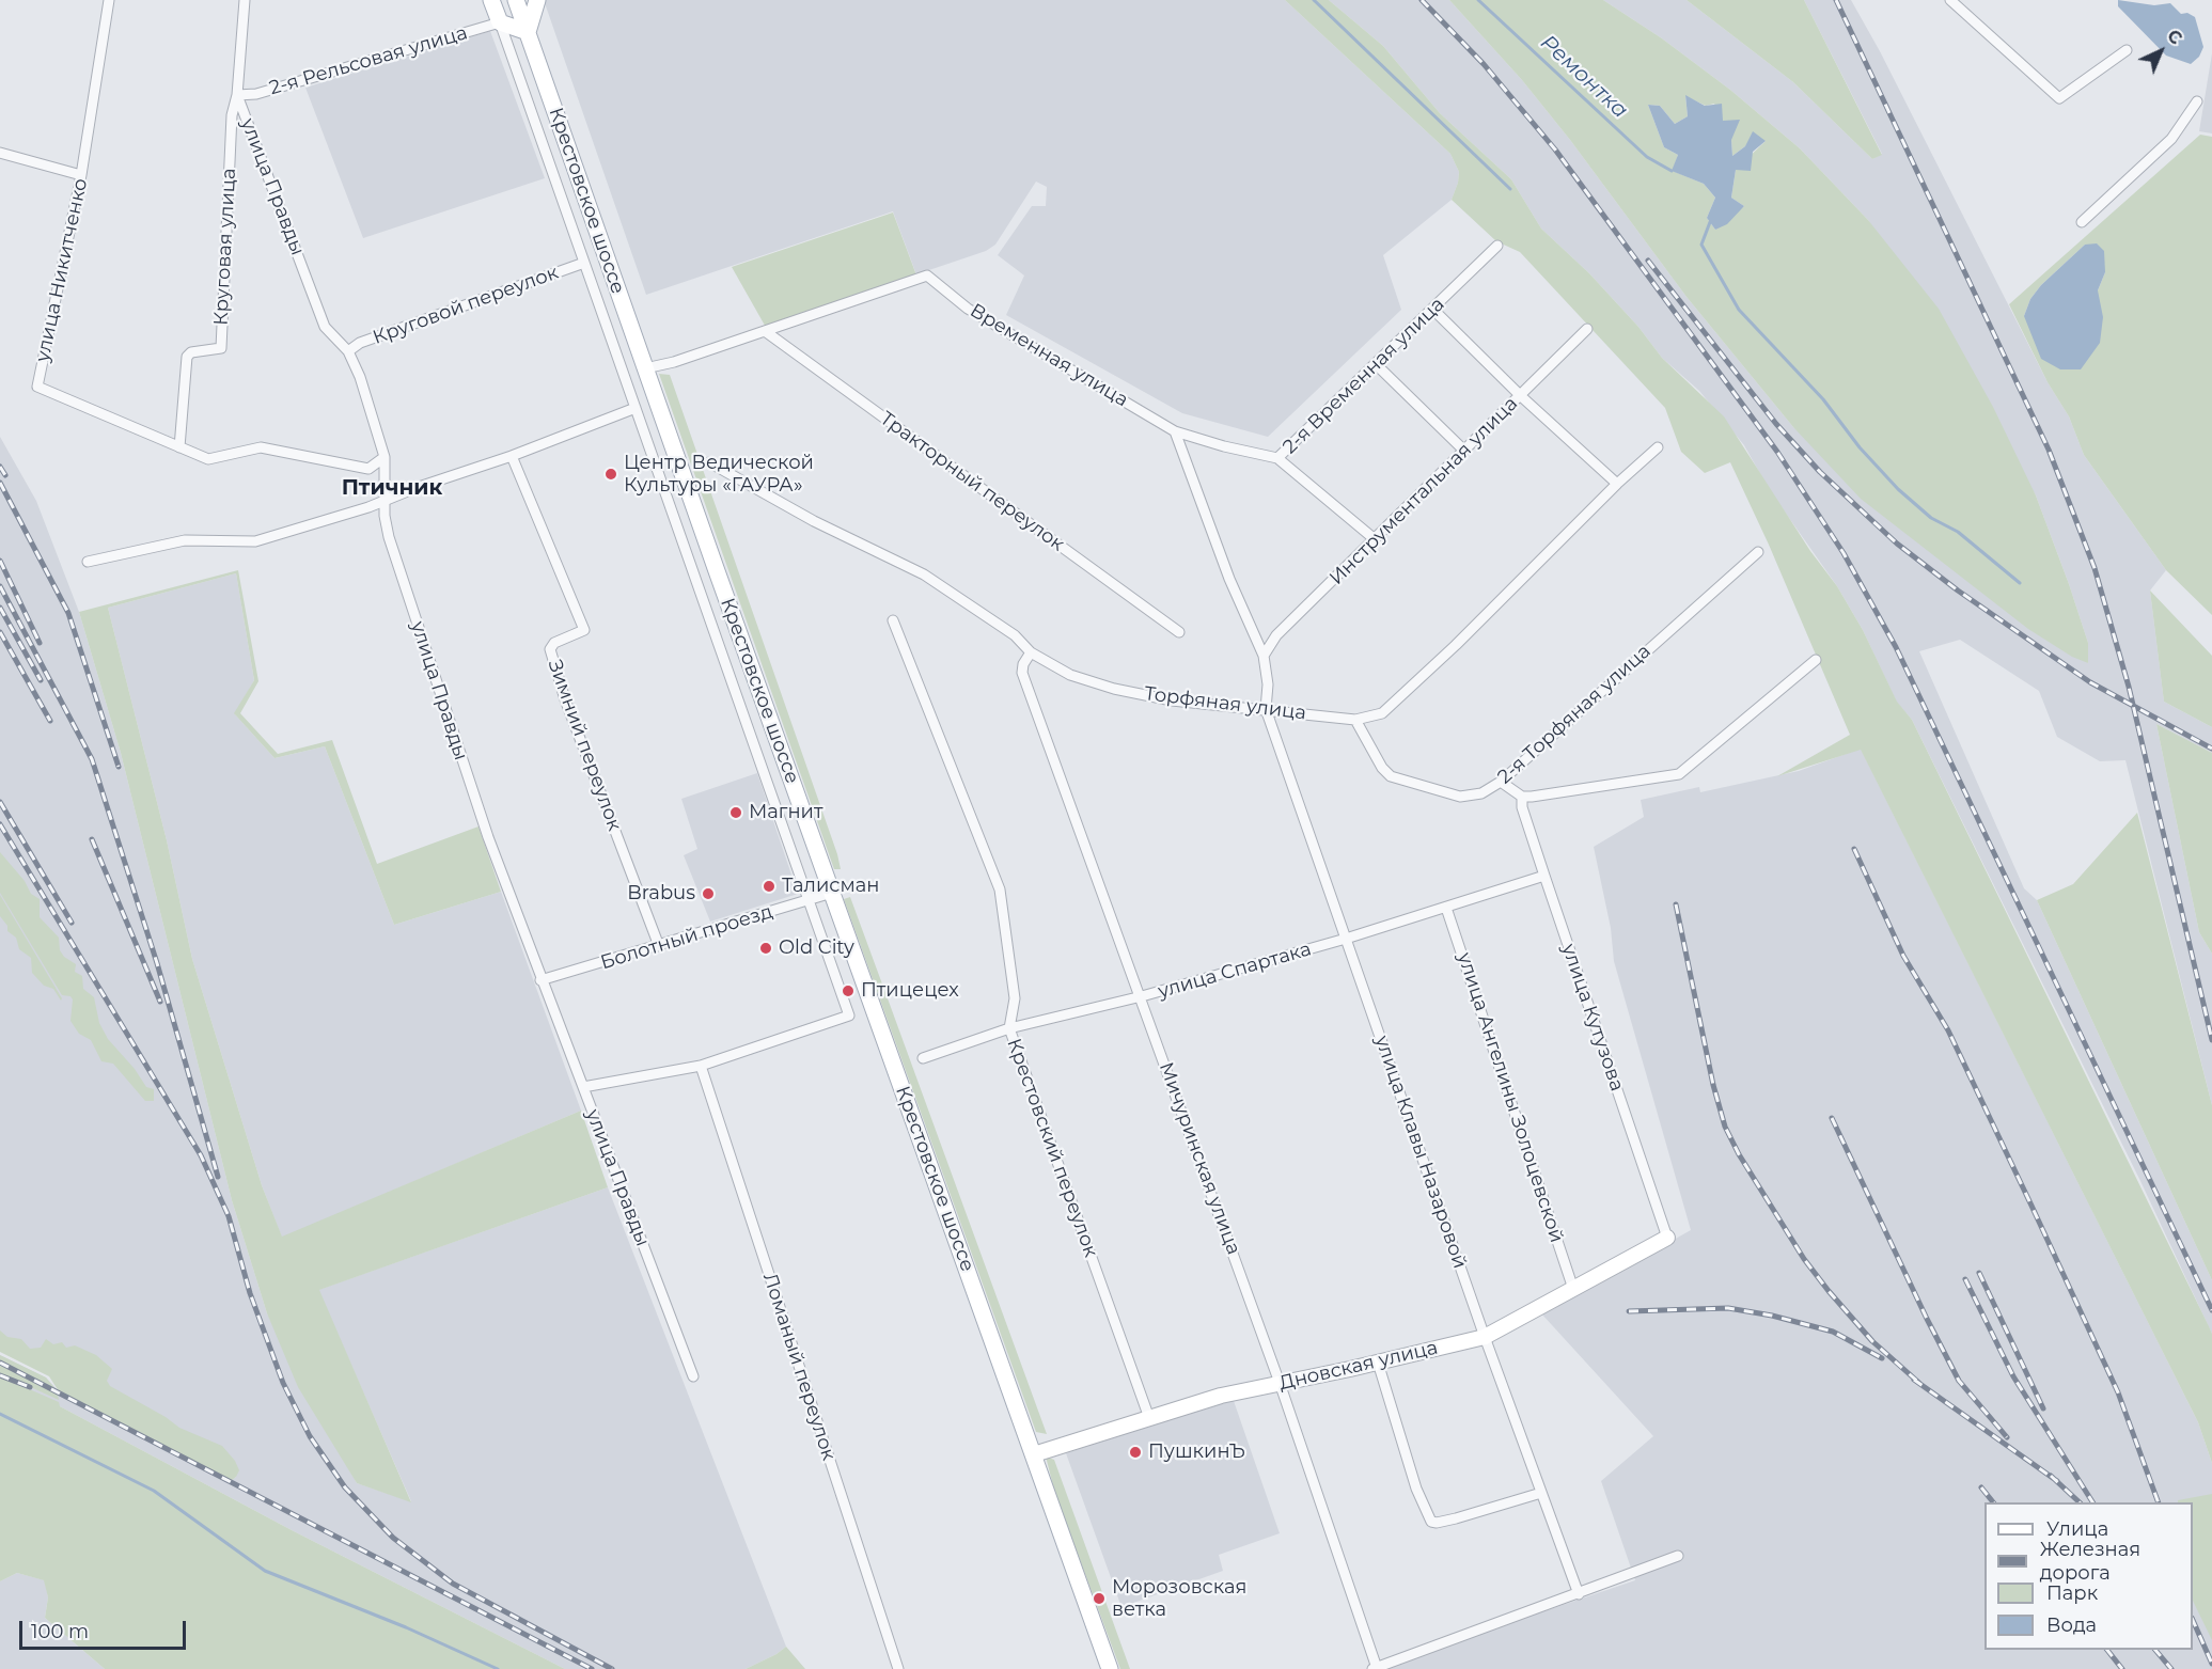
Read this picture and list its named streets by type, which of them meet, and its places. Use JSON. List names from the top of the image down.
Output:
{
  "streets": {
    "main road": ["Крестовское шоссе"],
    "street": [
      "2-я Рельсовая улица",
      "улица Правды",
      "Круговая улица",
      "улица Никитченко",
      "Круговой переулок",
      "Временная улица",
      "2-я Временная улица",
      "Тракторный переулок",
      "Инструментальная улица",
      "Торфяная улица",
      "2-я Торфяная улица",
      "Зимний переулок",
      "Болотный проезд",
      "улица Спартака",
      "улица Кутузова",
      "улица Ангелины Золоцевской",
      "Крестовский переулок",
      "улица Клавы Назаровой",
      "Мичуринская улица",
      "Дновская улица",
      "Ломаный переулок"
    ]
  },
  "crossings": [
    ["2-я Рельсовая улица", "улица Правды"],
    ["2-я Рельсовая улица", "Круговая улица"],
    ["улица Правды", "Круговая улица"],
    ["улица Правды", "Круговой переулок"],
    ["улица Правды", "Болотный проезд"],
    ["Крестовское шоссе", "Временная улица"],
    ["Крестовское шоссе", "Болотный проезд"],
    ["Крестовское шоссе", "Дновская улица"],
    ["Круговая улица", "улица Никитченко"],
    ["Временная улица", "2-я Временная улица"],
    ["Временная улица", "Тракторный переулок"],
    ["Торфяная улица", "2-я Торфяная улица"],
    ["Торфяная улица", "улица Клавы Назаровой"],
    ["Торфяная улица", "Мичуринская улица"],
    ["Зимний переулок", "Болотный проезд"],
    ["улица Спартака", "улица Кутузова"],
    ["улица Спартака", "улица Ангелины Золоцевской"],
    ["улица Спартака", "Крестовский переулок"],
    ["улица Спартака", "улица Клавы Назаровой"],
    ["улица Спартака", "Мичуринская улица"],
    ["улица Кутузова", "Дновская улица"],
    ["улица Ангелины Золоцевской", "Дновская улица"],
    ["Крестовский переулок", "Дновская улица"],
    ["улица Клавы Назаровой", "Дновская улица"],
    ["Мичуринская улица", "Дновская улица"]
  ],
  "districts": ["Птичник"],
  "water": ["Ремонтка"],
  "places": [
    "Центр Ведической Культуры «ГАУРА»",
    "Магнит",
    "Талисман",
    "Brabus",
    "Old City",
    "Птицецех",
    "ПушкинЪ",
    "Морозовская ветка"
  ],
  "legend": [
    "Улица",
    "Железная дорога",
    "Парк",
    "Вода"
  ],
  "scale_bar": "100 m",
  "north": "top right"
}
